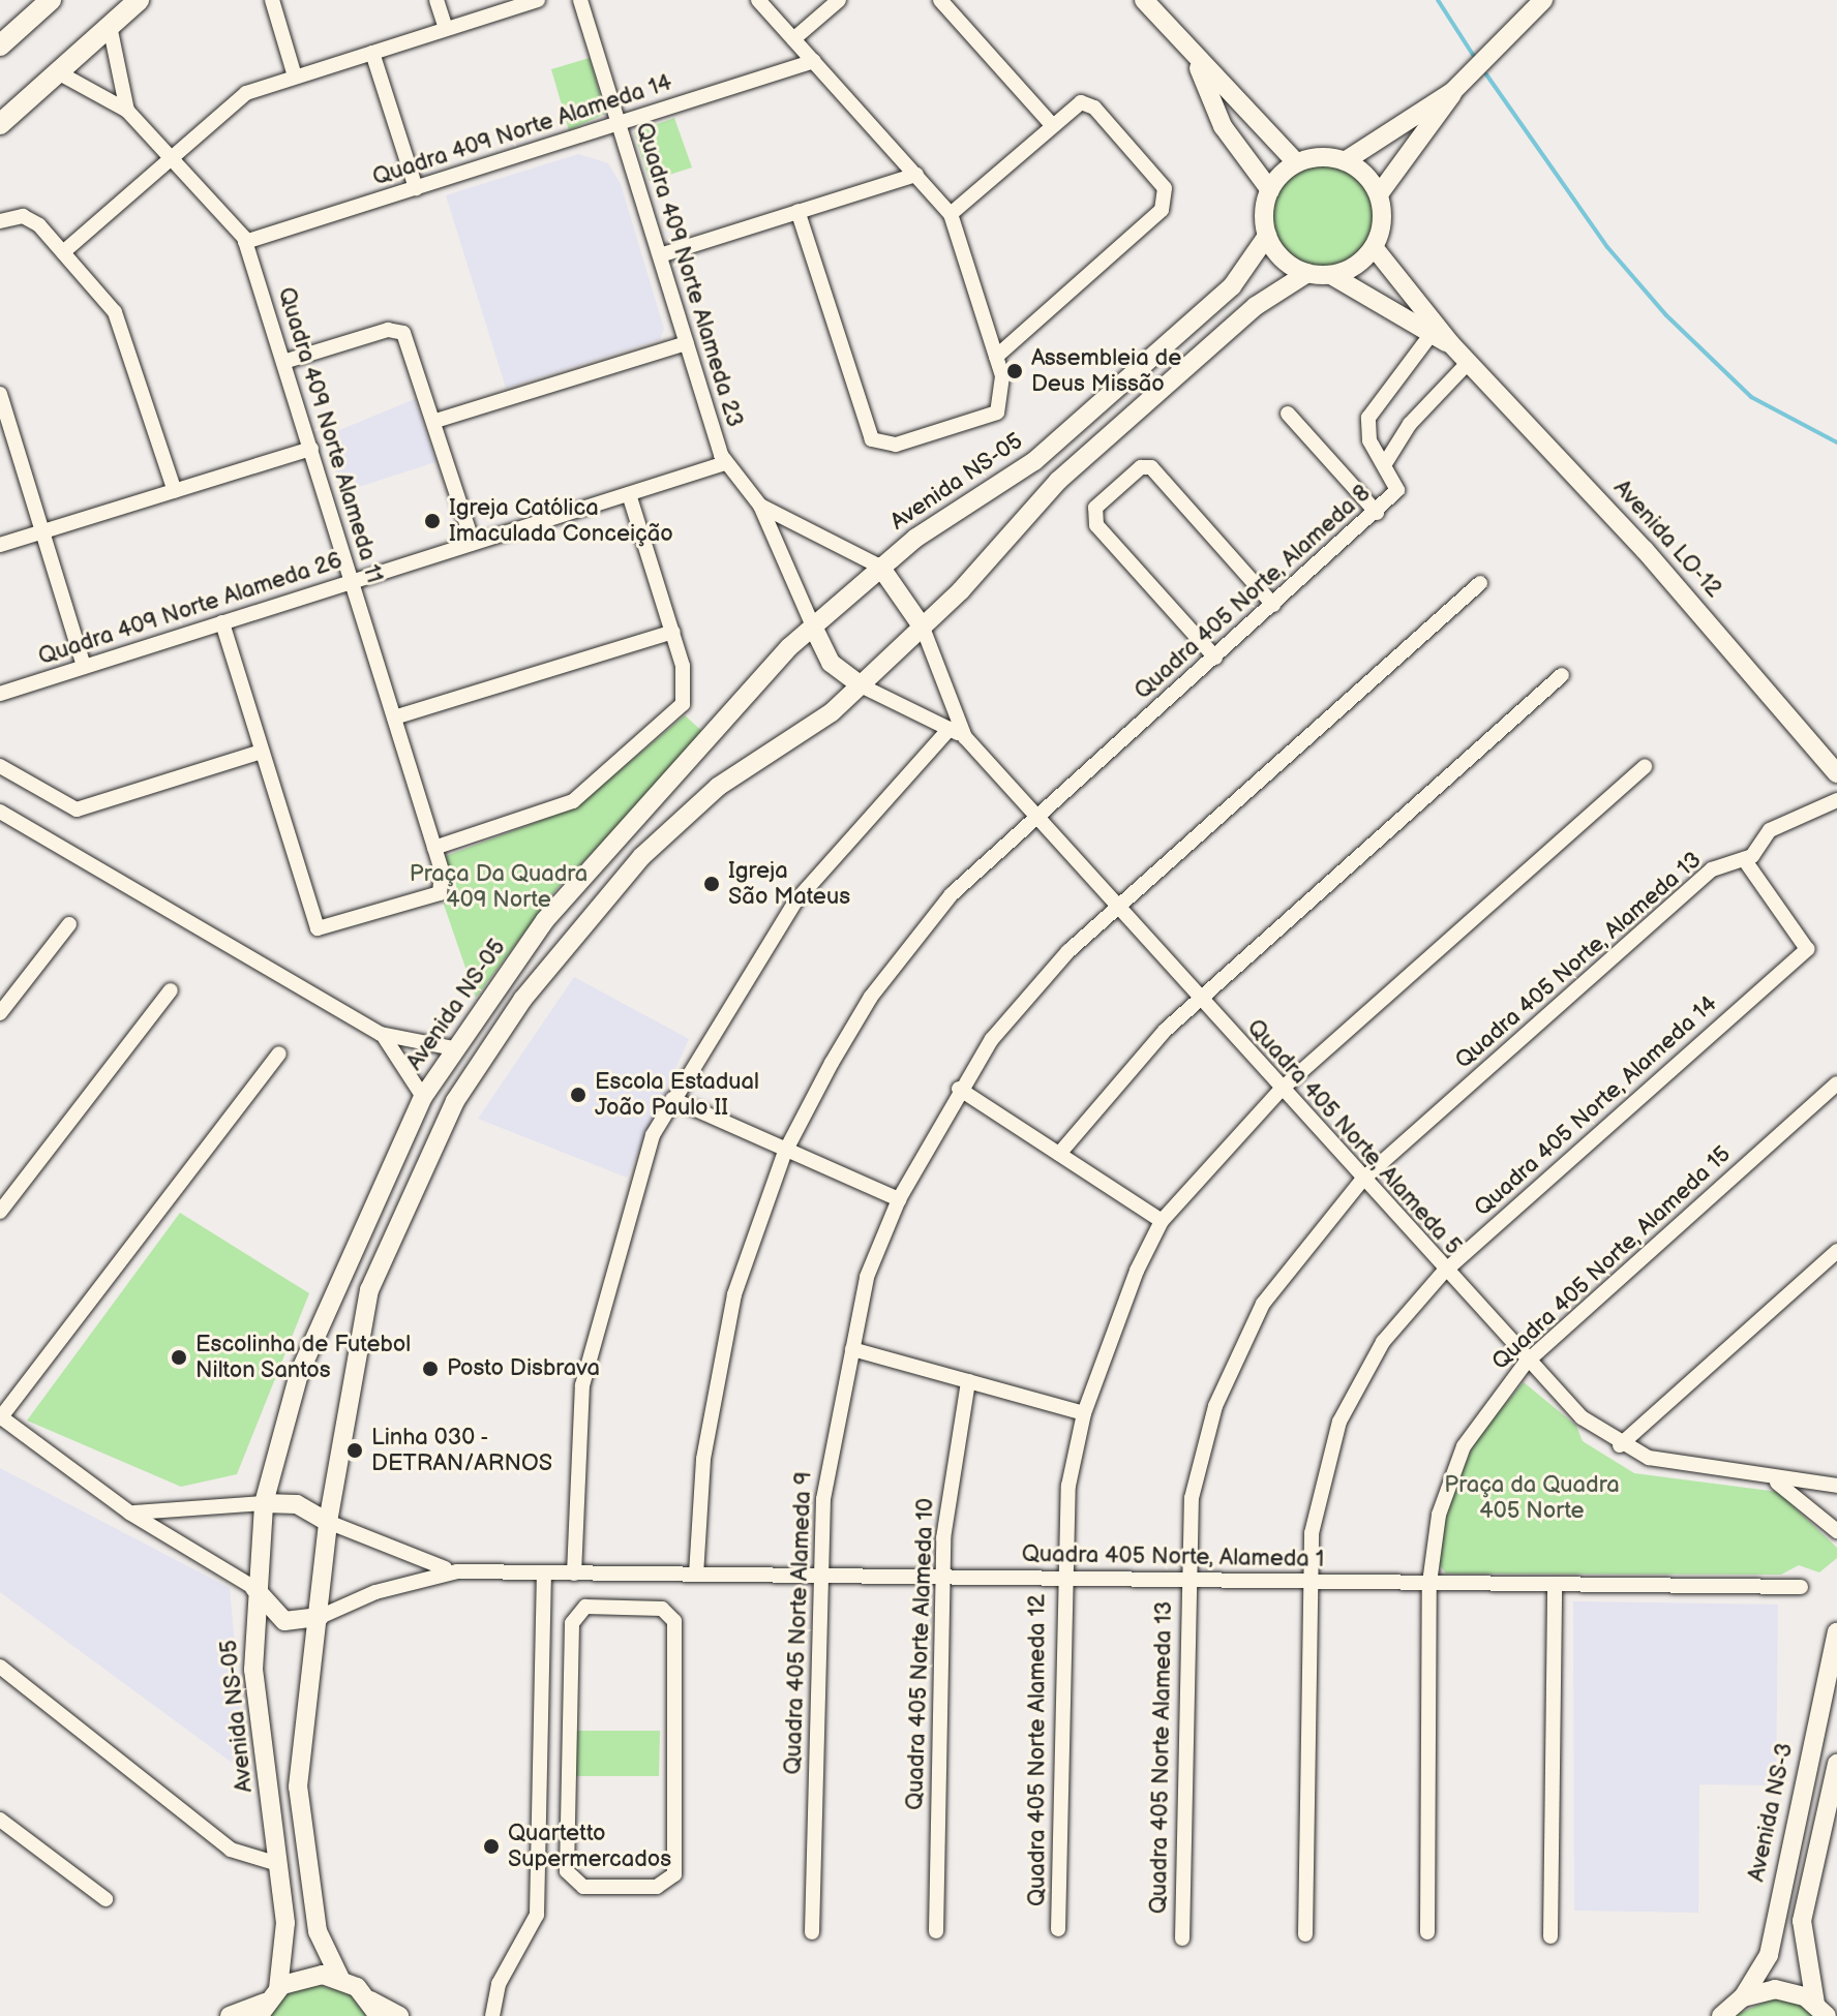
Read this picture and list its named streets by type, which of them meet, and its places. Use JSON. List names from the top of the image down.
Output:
{
  "streets": {
    "street": [
      "Quadra 409 Norte Alameda 14",
      "Quadra 409 Norte Alameda 23",
      "Quadra 409 Norte Alameda 11",
      "Avenida NS-05",
      "Avenida LO-12",
      "Quadra 405 Norte, Alameda 8",
      "Quadra 409 Norte Alameda 26",
      "Quadra 405 Norte, Alameda 13",
      "Quadra 405 Norte, Alameda 14",
      "Quadra 405 Norte, Alameda 5",
      "Quadra 405 Norte, Alameda 15",
      "Quadra 405 Norte, Alameda 1",
      "Quadra 405 Norte Alameda 9",
      "Quadra 405 Norte Alameda 10",
      "Quadra 405 Norte Alameda 12",
      "Quadra 405 Norte Alameda 13",
      "Avenida NS-3"
    ]
  },
  "crossings": [
    ["Quadra 409 Norte Alameda 14", "Quadra 409 Norte Alameda 23"],
    ["Quadra 409 Norte Alameda 14", "Quadra 409 Norte Alameda 11"],
    ["Quadra 409 Norte Alameda 23", "Avenida NS-05"],
    ["Quadra 409 Norte Alameda 23", "Quadra 409 Norte Alameda 26"],
    ["Quadra 409 Norte Alameda 11", "Quadra 409 Norte Alameda 26"],
    ["Avenida NS-05", "Avenida LO-12"],
    ["Avenida LO-12", "Quadra 405 Norte, Alameda 8"],
    ["Quadra 405 Norte, Alameda 8", "Quadra 405 Norte, Alameda 5"],
    ["Quadra 405 Norte, Alameda 8", "Quadra 405 Norte, Alameda 1"],
    ["Quadra 405 Norte, Alameda 13", "Quadra 405 Norte, Alameda 14"],
    ["Quadra 405 Norte, Alameda 13", "Quadra 405 Norte, Alameda 5"],
    ["Quadra 405 Norte, Alameda 13", "Quadra 405 Norte Alameda 13"],
    ["Quadra 405 Norte, Alameda 14", "Quadra 405 Norte, Alameda 5"],
    ["Quadra 405 Norte, Alameda 14", "Quadra 405 Norte, Alameda 1"],
    ["Quadra 405 Norte, Alameda 5", "Quadra 405 Norte, Alameda 15"],
    ["Quadra 405 Norte, Alameda 5", "Quadra 405 Norte Alameda 9"],
    ["Quadra 405 Norte, Alameda 5", "Quadra 405 Norte Alameda 12"],
    ["Quadra 405 Norte, Alameda 5", "Quadra 405 Norte Alameda 13"],
    ["Quadra 405 Norte, Alameda 15", "Quadra 405 Norte, Alameda 1"],
    ["Quadra 405 Norte, Alameda 1", "Quadra 405 Norte Alameda 9"],
    ["Quadra 405 Norte, Alameda 1", "Quadra 405 Norte Alameda 10"],
    ["Quadra 405 Norte, Alameda 1", "Quadra 405 Norte Alameda 12"],
    ["Quadra 405 Norte, Alameda 1", "Quadra 405 Norte Alameda 13"]
  ],
  "parks": ["Praça Da Quadra 409 Norte", "Praça da Quadra 405 Norte"],
  "places": [
    "Assembleia de Deus Missão",
    "Igreja Católica Imaculada Conceição",
    "Igreja São Mateus",
    "Escola Estadual João Paulo II",
    "Escolinha de Futebol Nilton Santos",
    "Posto Disbrava",
    "Linha 030 - DETRAN/ARNOS",
    "Quartetto Supermercados"
  ]
}
